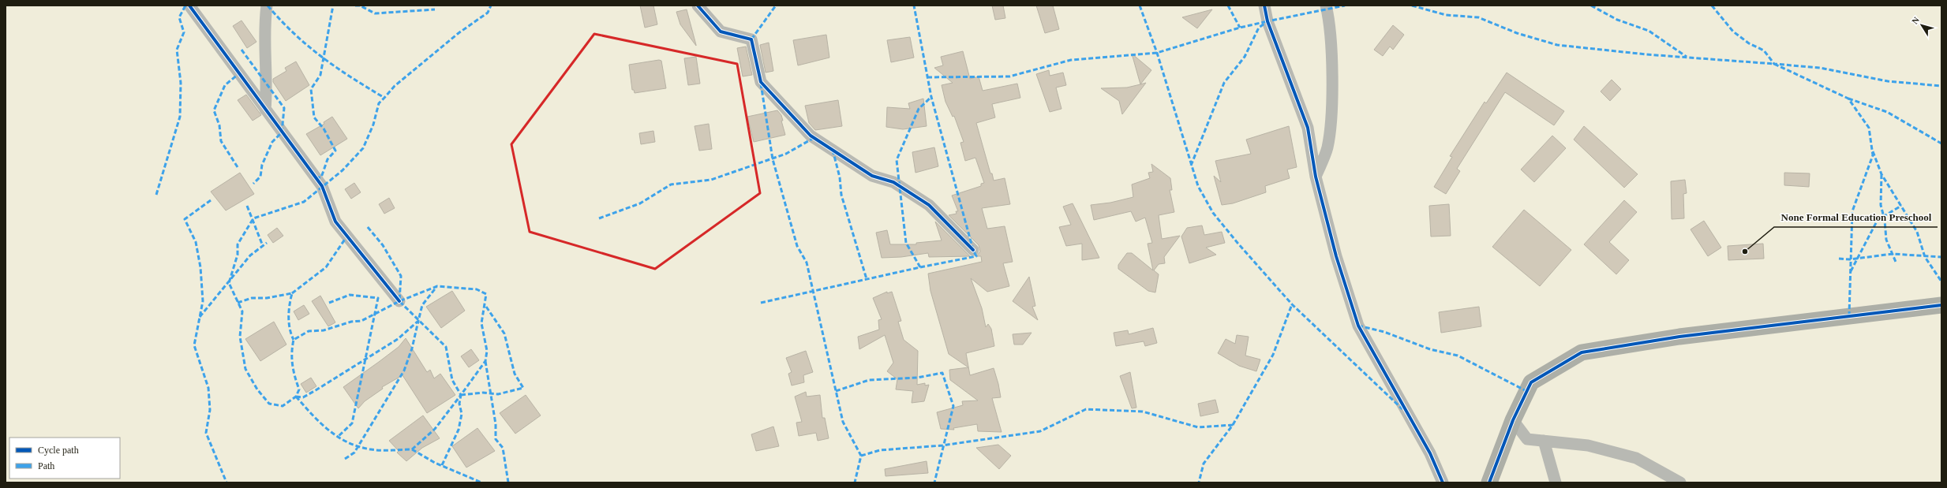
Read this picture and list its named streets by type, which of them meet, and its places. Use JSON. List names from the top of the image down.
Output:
{
  "places": ["None Formal Education Preschool"],
  "legend": ["Cycle path", "Path"],
  "north": "top left"
}
